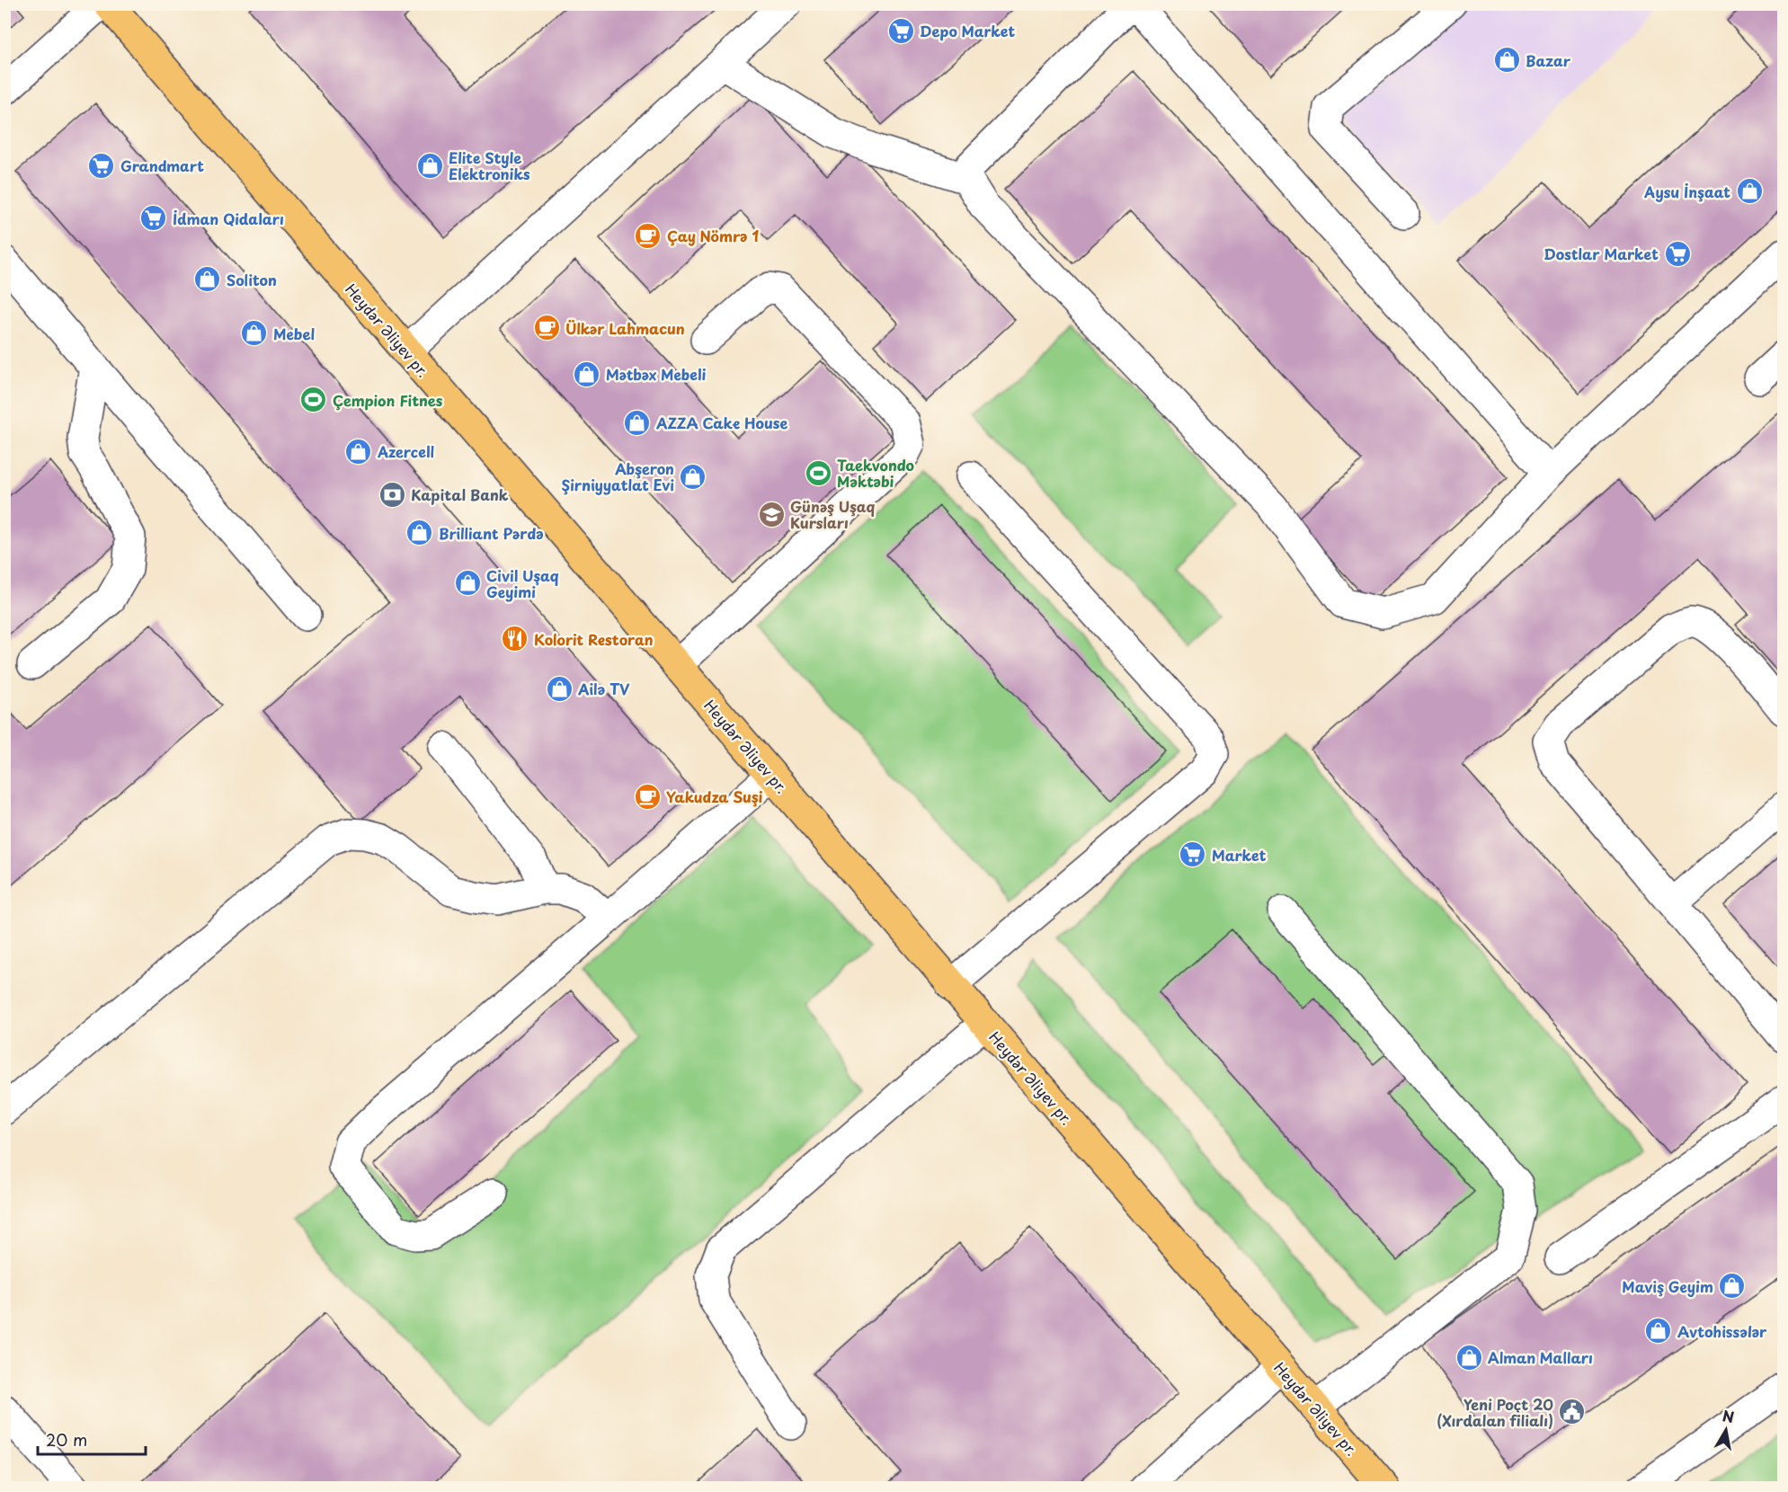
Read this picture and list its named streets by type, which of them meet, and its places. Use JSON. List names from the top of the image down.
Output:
{
  "streets": {
    "main road": ["Heydər Əliyev pr."]
  },
  "places": {
    "supermarket": [
      "Depo Market",
      "Grandmart",
      "İdman Qidaları",
      "Dostlar Market",
      "Market"
    ],
    "shop": [
      "Bazar",
      "Elite Style Elektroniks",
      "Aysu İnşaat",
      "Soliton",
      "Mebel",
      "Mətbəx Mebeli",
      "AZZA Cake House",
      "Azercell",
      "Abşeron Şirniyyatlat Evi",
      "Brilliant Pərdə",
      "Civil Uşaq Geyimi",
      "Ailə TV",
      "Maviş Geyim",
      "Avtohissələr",
      "Alman Malları"
    ],
    "cafe": ["Çay Nömrə 1", "Ülkər Lahmacun", "Yakudza Suşi"],
    "sports": ["Çempion Fitnes", "Taekvondo Məktəbi"],
    "bank": ["Kapital Bank"],
    "school or university": ["Günəş Uşaq Kursları"],
    "restaurant": ["Kolorit Restoran"],
    "public building": ["Yeni Poçt 20 (Xırdalan filialı)"]
  },
  "scale_bar": "20 m",
  "north": "top"
}
